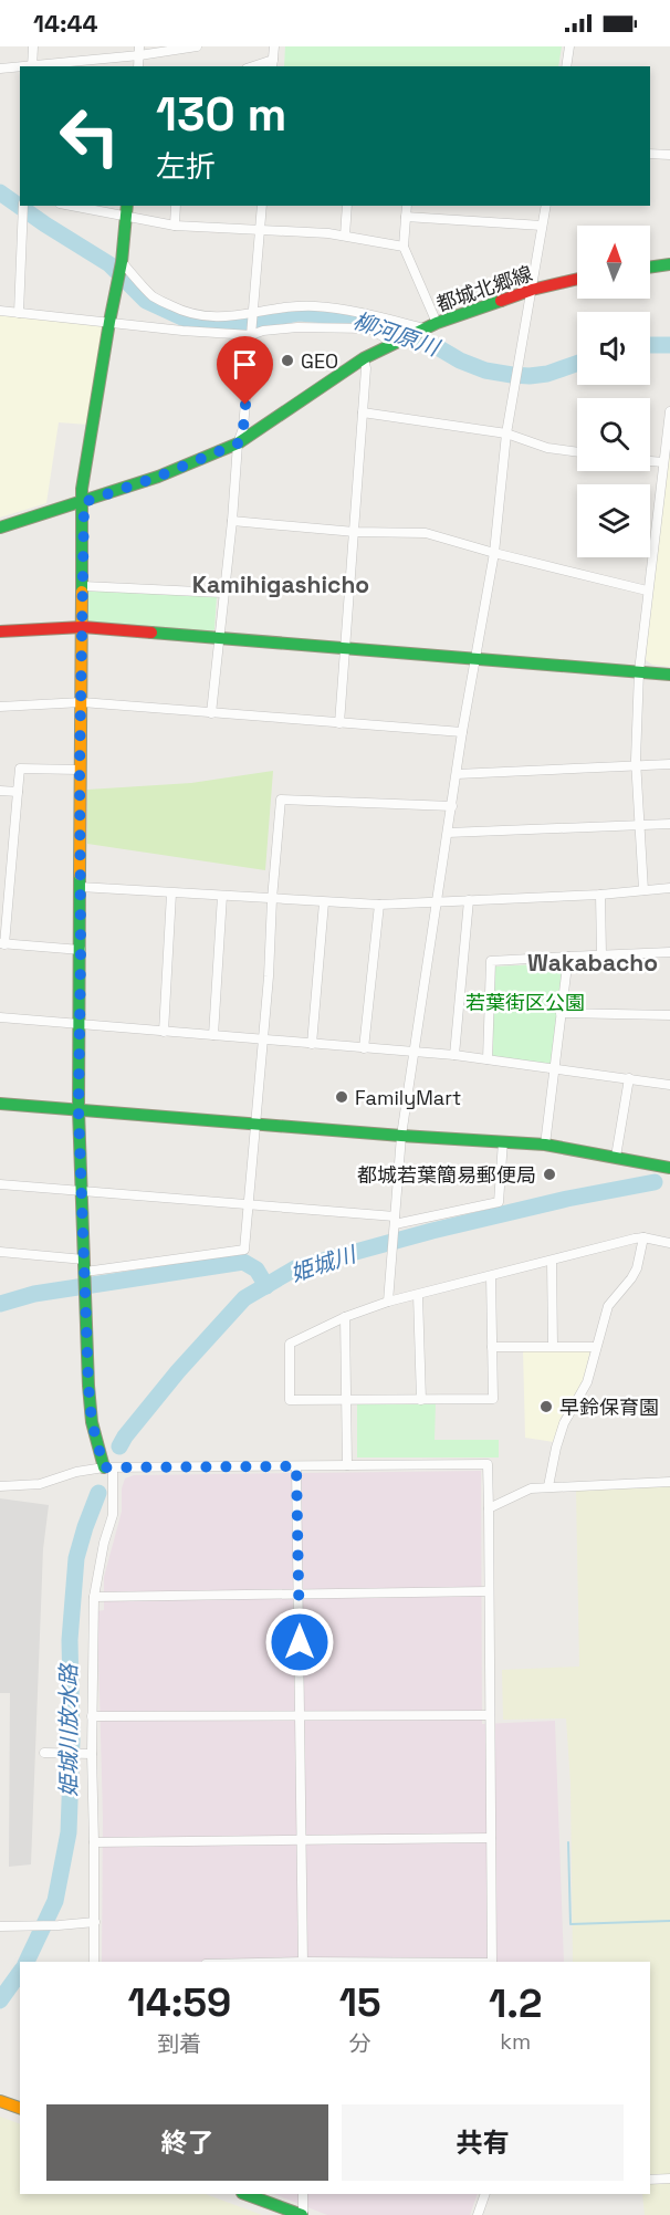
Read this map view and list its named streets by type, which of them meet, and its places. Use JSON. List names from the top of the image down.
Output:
{
  "streets": {
    "main road": ["都城北郷線"]
  },
  "districts": ["Kamihigashicho", "Wakabacho"],
  "water": ["柳河原川", "姫城川", "姫城川放水路"],
  "parks": ["若葉街区公園"],
  "places": [
    "GEO",
    "FamilyMart",
    "都城若葉簡易郵便局",
    "早鈴保育園"
  ],
  "north": "top",
  "page": {
    "status": "14:44",
    "turn": ["130 m", "左折"],
    "eta": [
      "14:59",
      "到着",
      "15",
      "分",
      "1.2",
      "km"
    ],
    "buttons": ["終了", "共有"]
  }
}
